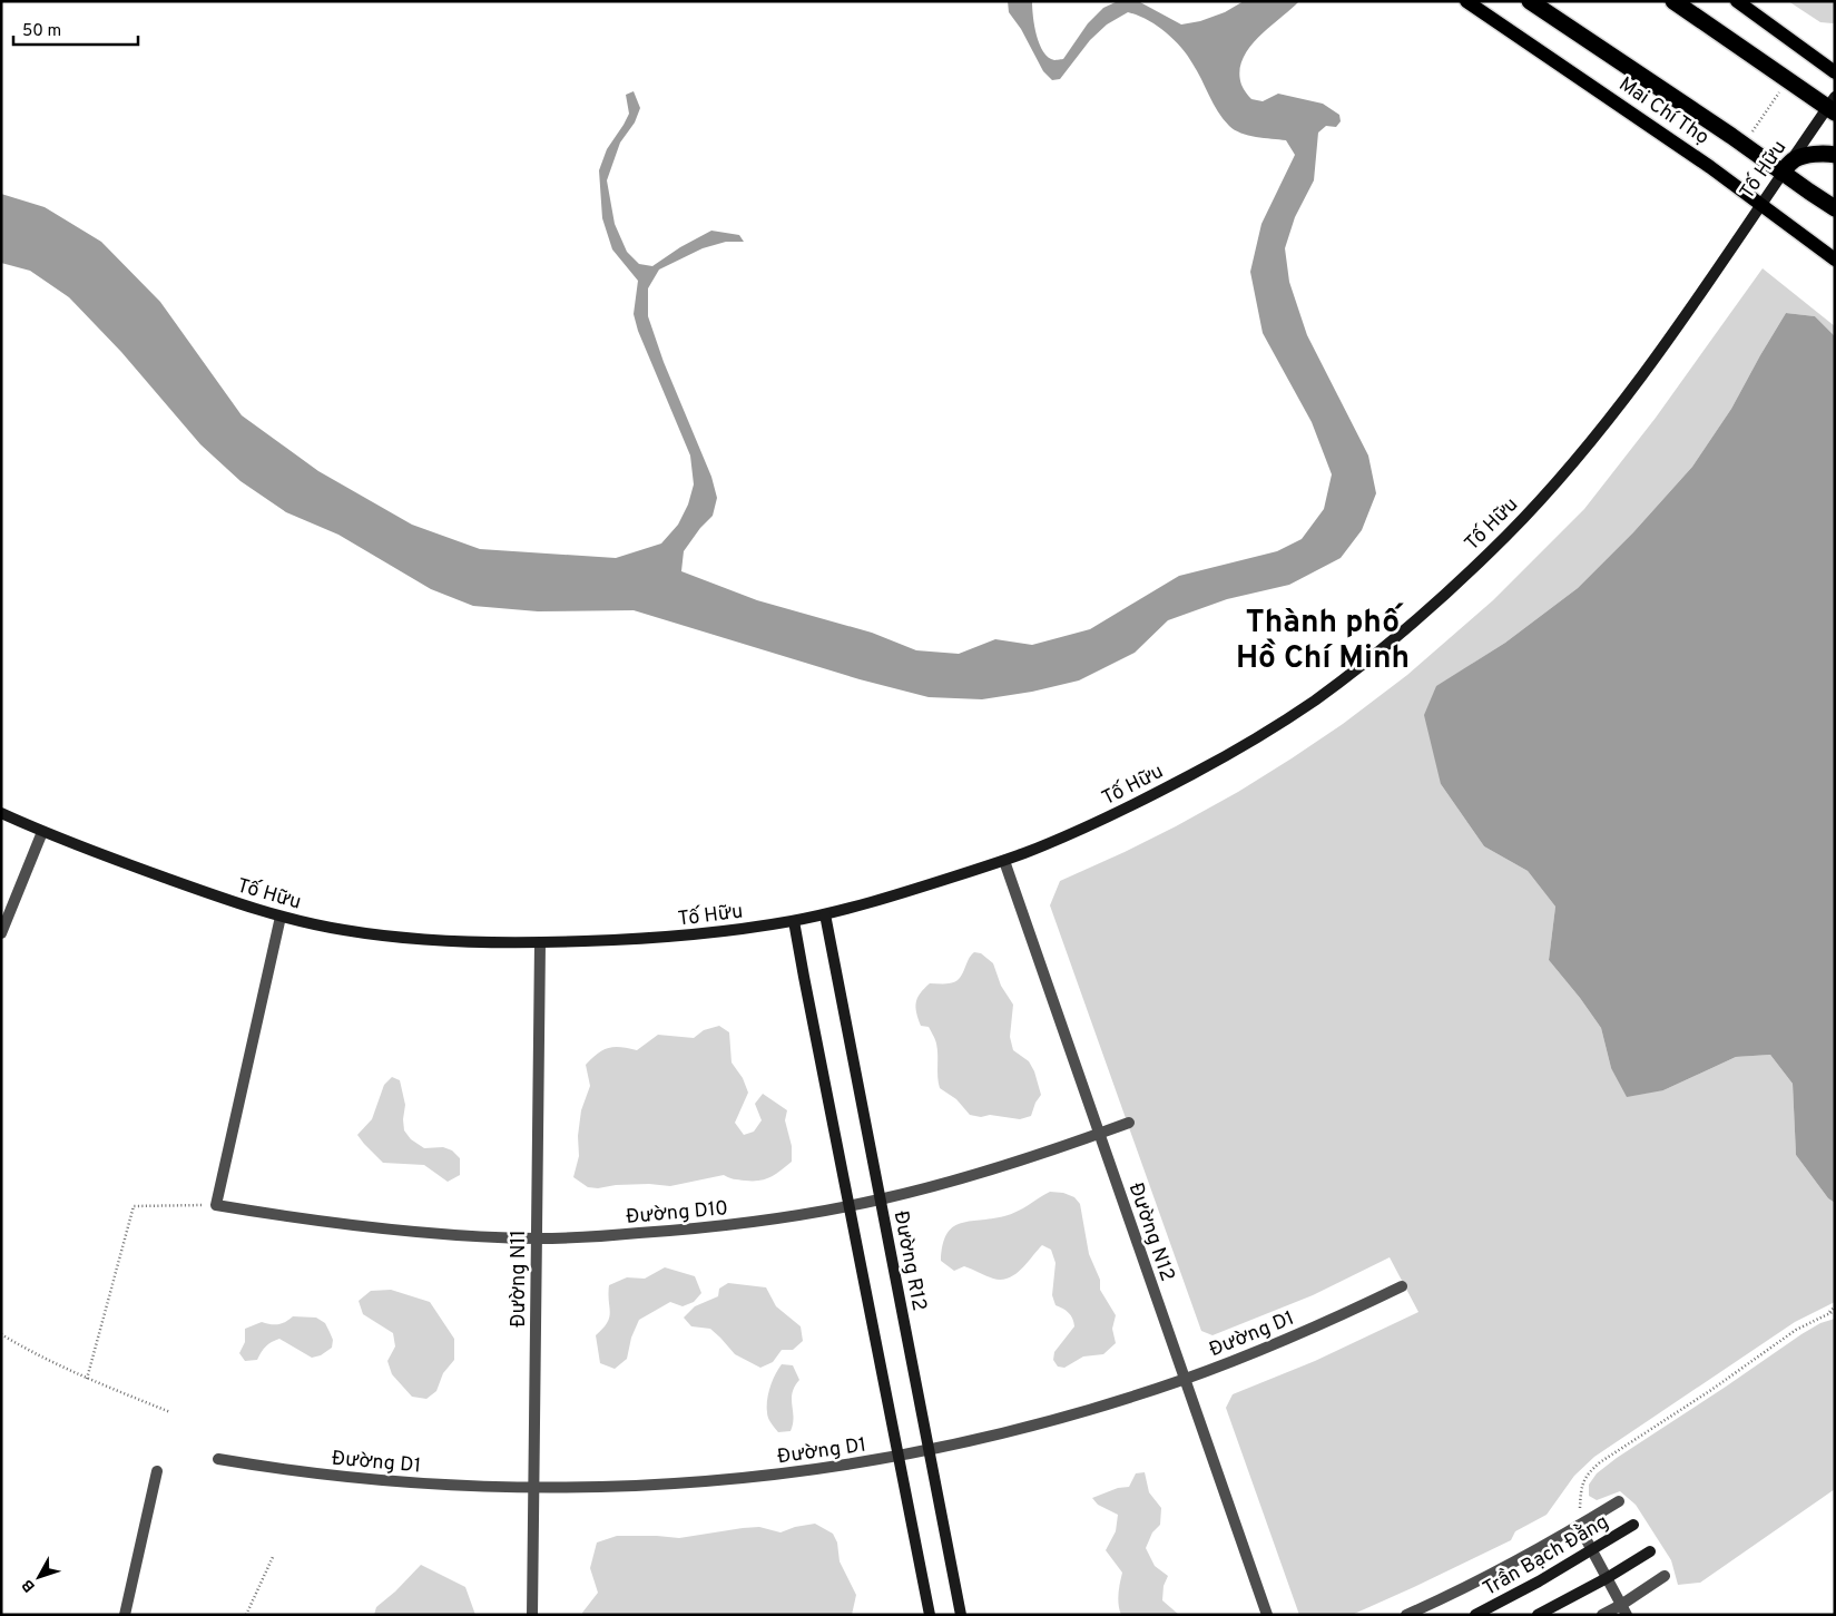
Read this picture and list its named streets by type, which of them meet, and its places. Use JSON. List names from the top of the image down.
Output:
{
  "streets": {
    "highway": ["Mai Chí Thọ"],
    "main road": ["Tố Hữu", "Đường R12", "Trần Bạch Đằng"],
    "street": [
      "Đường D10",
      "Đường N12",
      "Đường N11",
      "Đường D1"
    ]
  },
  "crossings": [
    ["Mai Chí Thọ", "Tố Hữu"],
    ["Tố Hữu", "Đường N12"],
    ["Tố Hữu", "Đường R12"],
    ["Tố Hữu", "Đường N11"],
    ["Đường D10", "Đường N12"],
    ["Đường D10", "Đường R12"],
    ["Đường D10", "Đường N11"],
    ["Đường N12", "Đường D1"],
    ["Đường R12", "Đường D1"],
    ["Đường N11", "Đường D1"]
  ],
  "districts": ["Thành phố Hồ Chí Minh"],
  "scale_bar": "50 m",
  "north": "bottom left"
}
